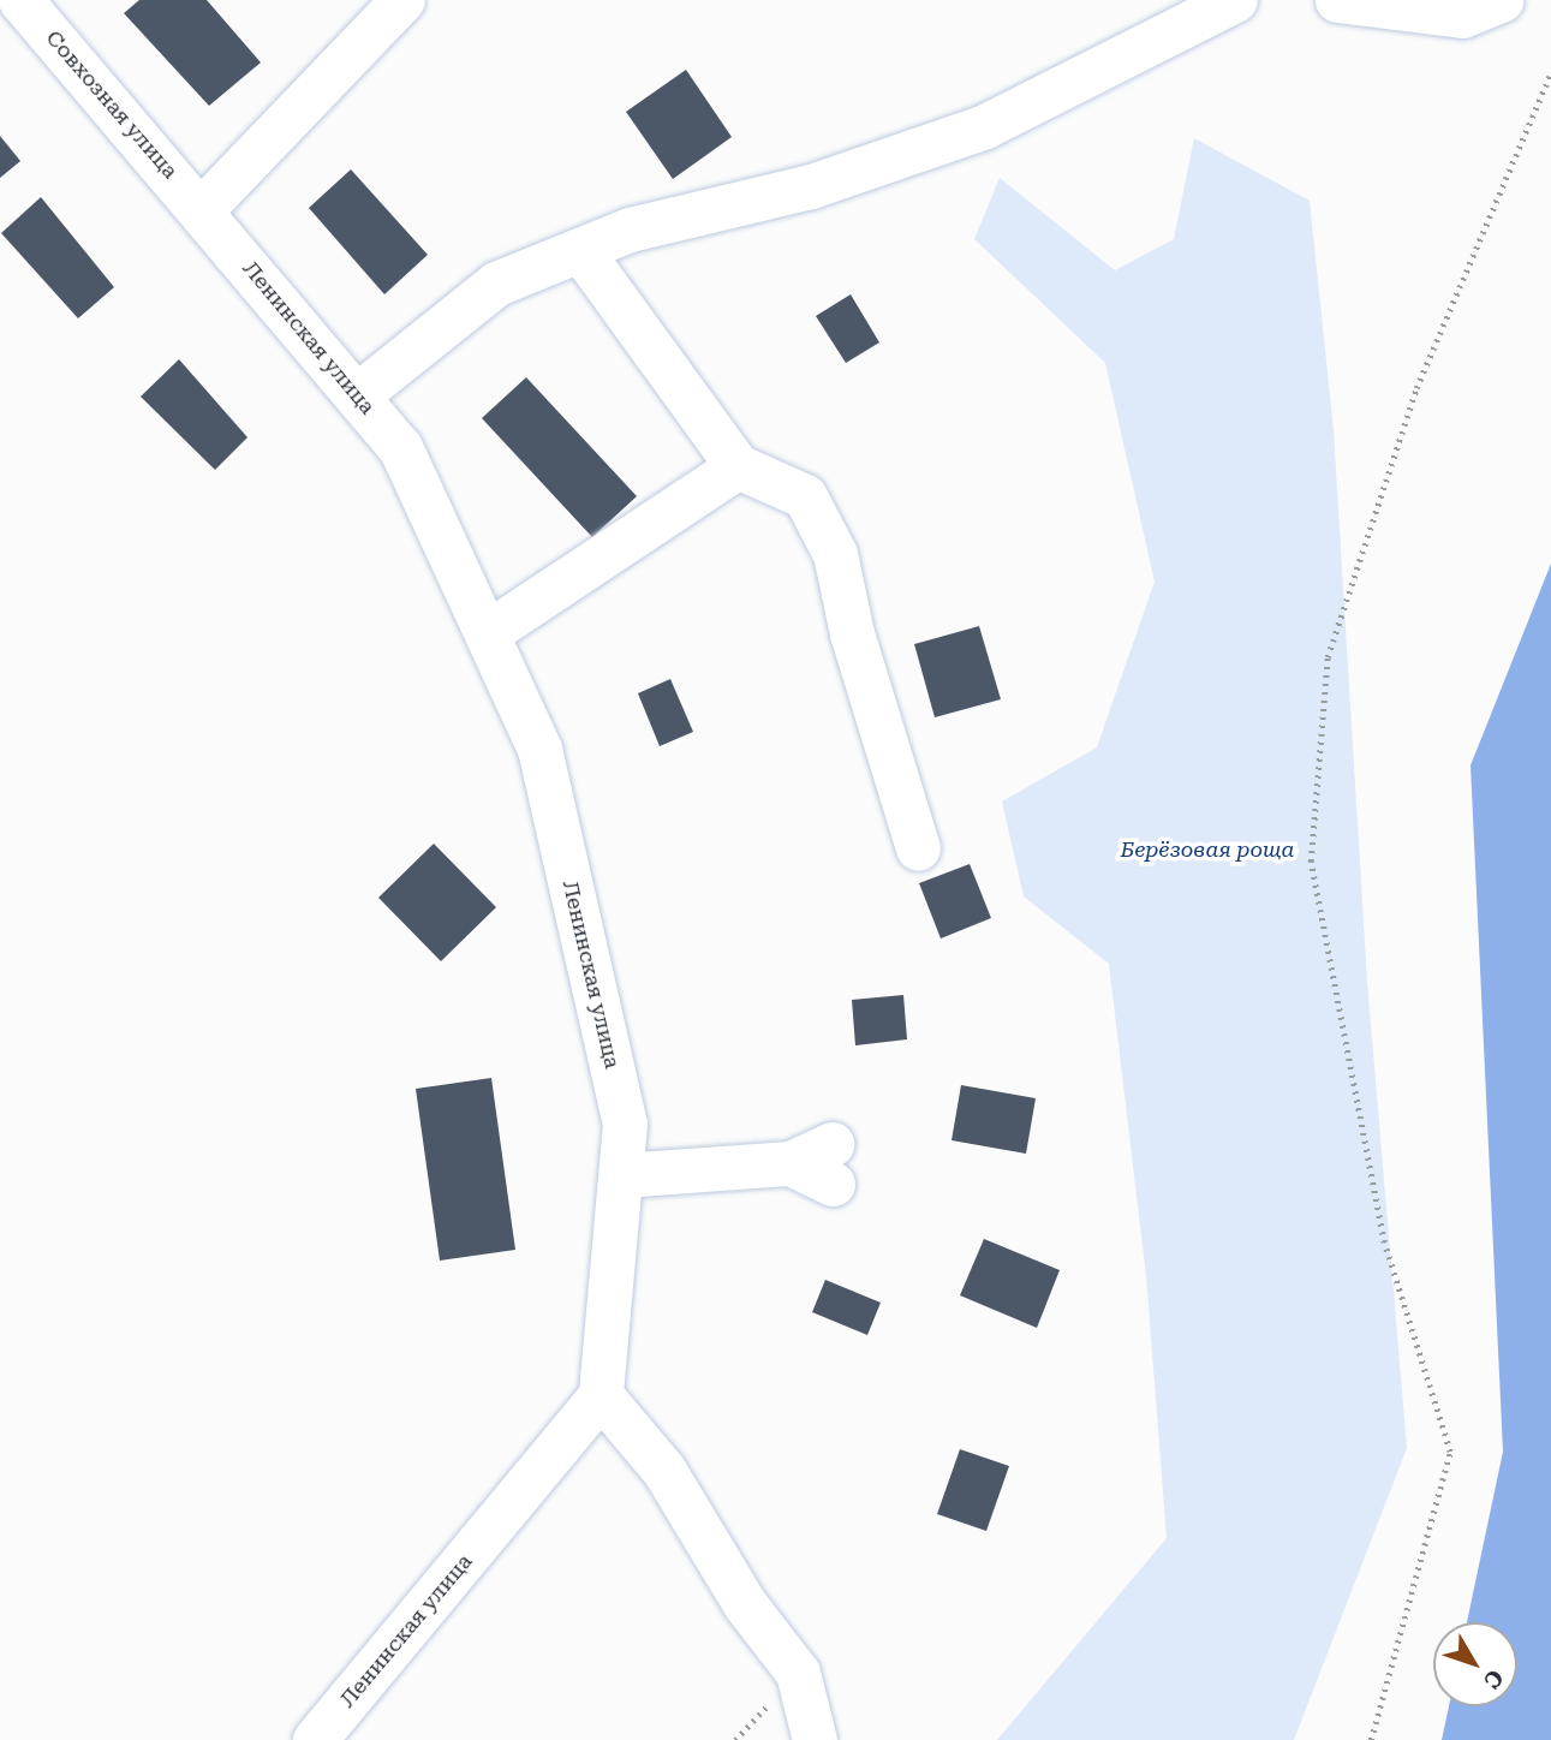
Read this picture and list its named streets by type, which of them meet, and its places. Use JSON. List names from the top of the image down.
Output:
{
  "streets": {
    "street": ["Совхозная улица", "Ленинская улица"]
  },
  "crossings": [
    ["Совхозная улица", "Ленинская улица"]
  ],
  "parks": ["Берёзовая роща"],
  "north": "bottom right"
}
